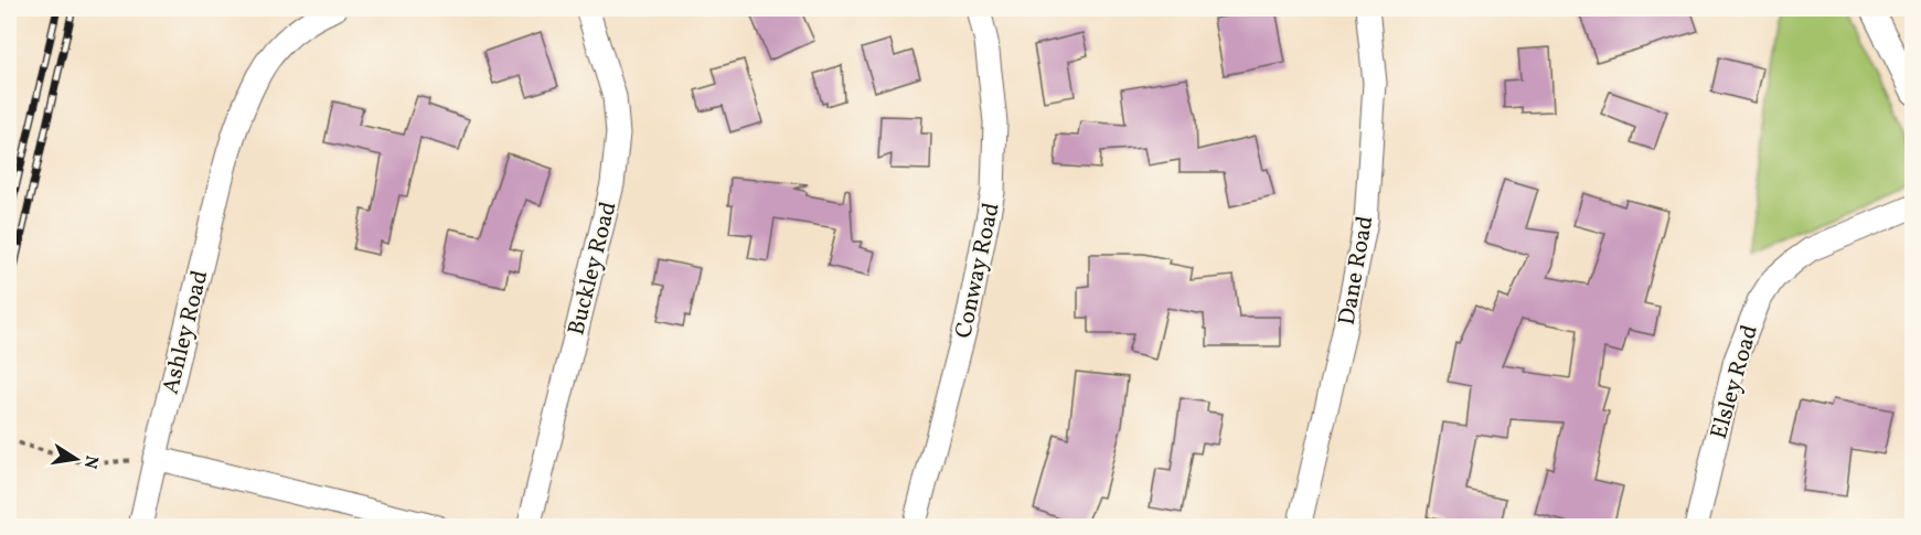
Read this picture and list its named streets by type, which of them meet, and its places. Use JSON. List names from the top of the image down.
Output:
{
  "streets": {
    "street": [
      "Buckley Road",
      "Conway Road",
      "Dane Road",
      "Ashley Road",
      "Elsley Road"
    ]
  },
  "north": "right"
}
